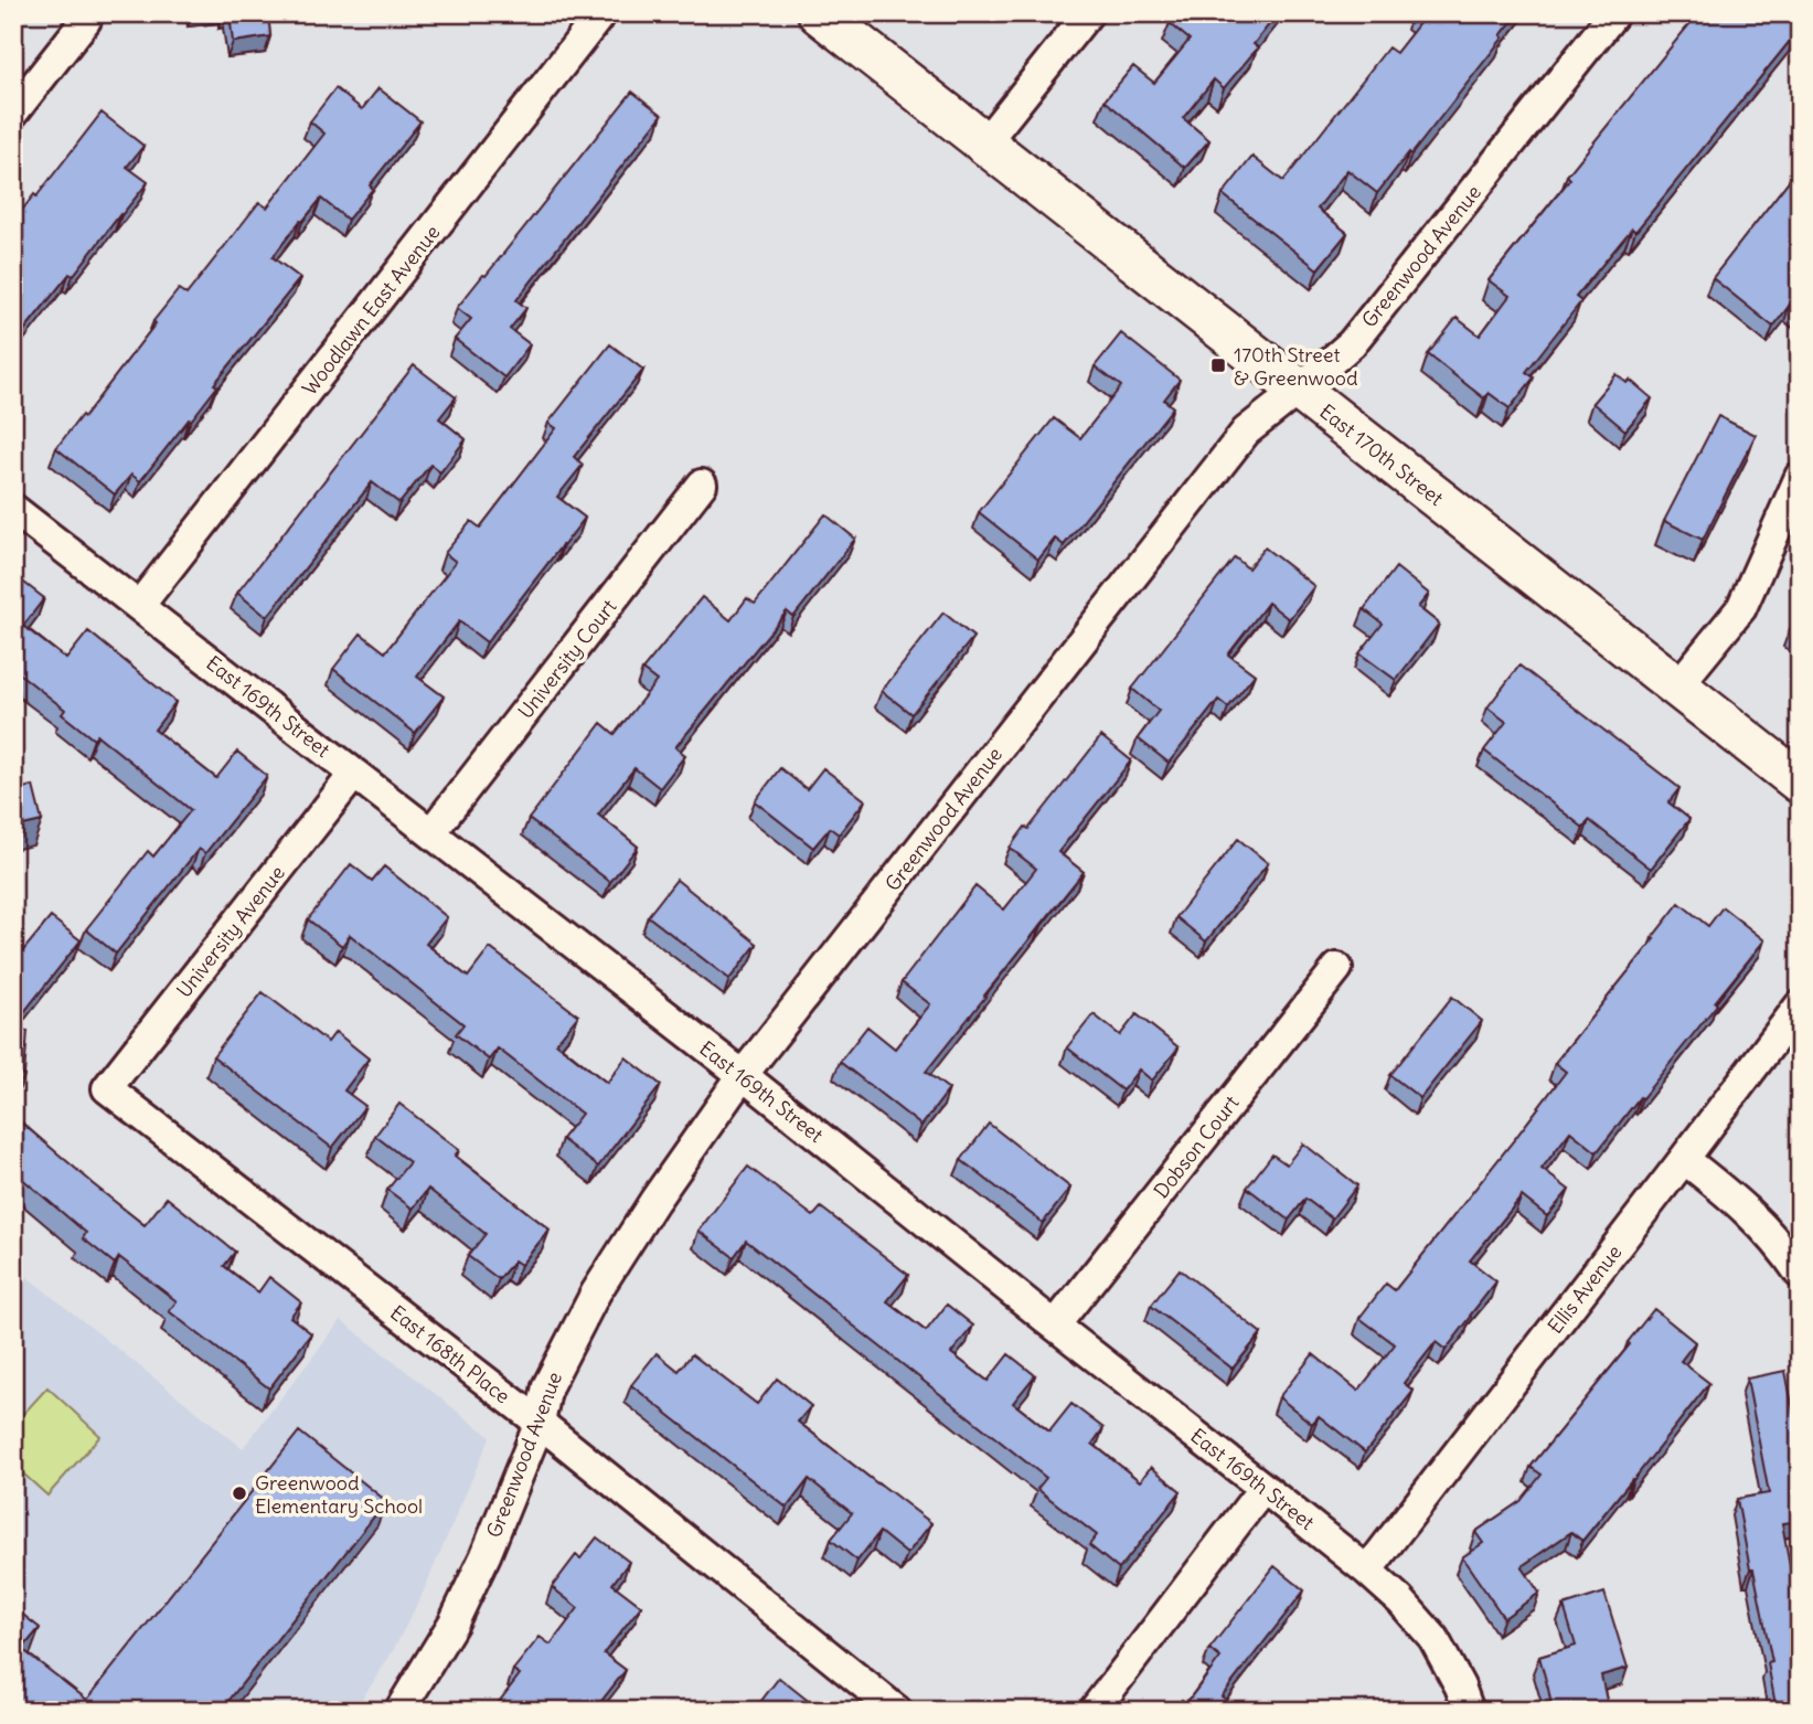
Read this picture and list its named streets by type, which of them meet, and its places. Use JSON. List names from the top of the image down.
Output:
{
  "streets": {
    "street": [
      "Greenwood Avenue",
      "Woodlawn East Avenue",
      "East 170th Street",
      "University Court",
      "East 169th Street",
      "University Avenue",
      "Dobson Court",
      "Ellis Avenue",
      "East 168th Place"
    ]
  },
  "crossings": [
    ["Greenwood Avenue", "East 170th Street"],
    ["Greenwood Avenue", "East 169th Street"],
    ["Greenwood Avenue", "East 168th Place"],
    ["Woodlawn East Avenue", "East 169th Street"],
    ["University Court", "East 169th Street"],
    ["East 169th Street", "University Avenue"],
    ["East 169th Street", "Dobson Court"],
    ["East 169th Street", "Ellis Avenue"],
    ["University Avenue", "East 168th Place"]
  ],
  "places": {
    "transit": ["170th Street & Greenwood"],
    "other": ["Greenwood Elementary School"]
  }
}
